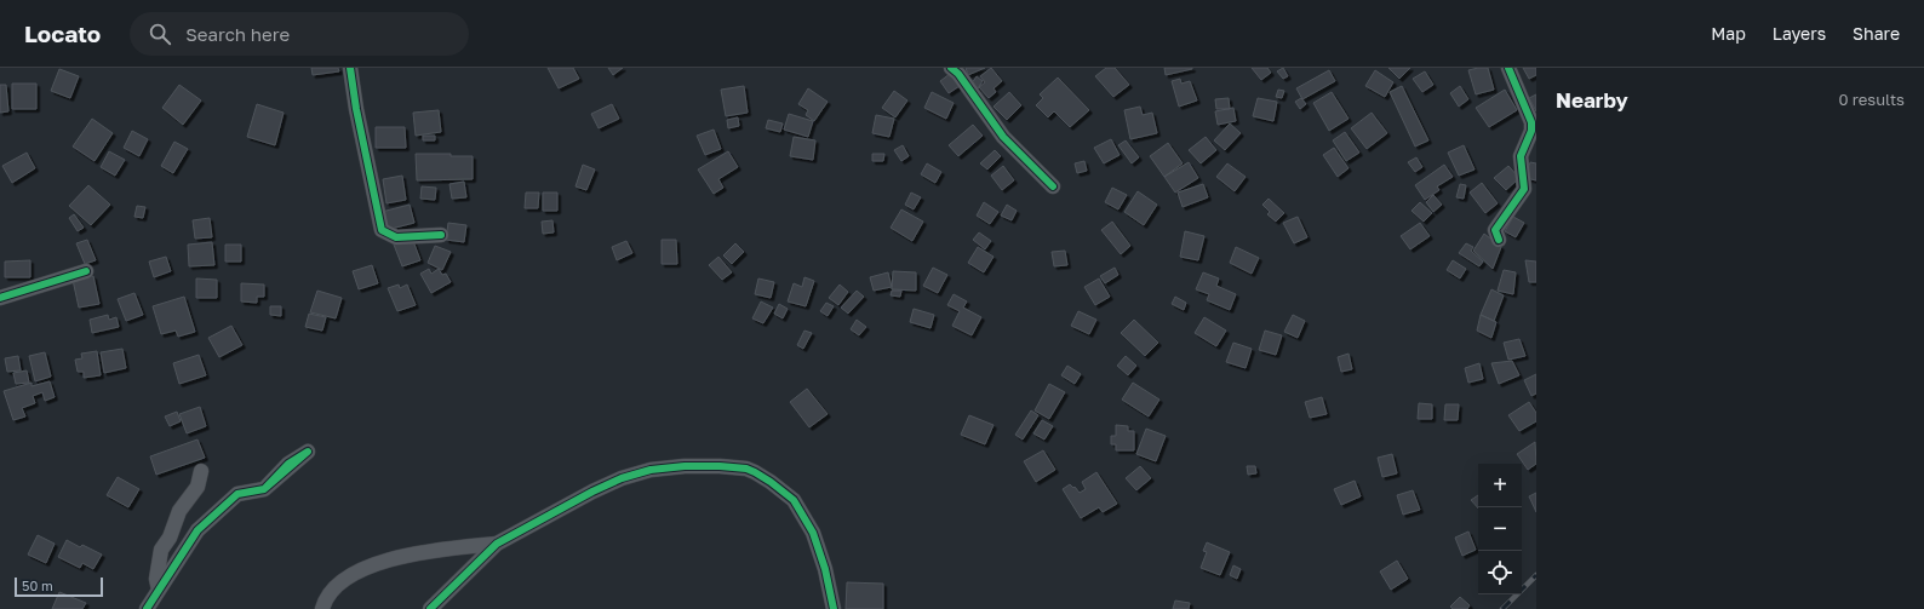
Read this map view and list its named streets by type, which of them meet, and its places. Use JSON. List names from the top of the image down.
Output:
{
  "scale_bar": "50 m",
  "page": {
    "header": "Locato",
    "search": "Search here",
    "nav": ["Map", "Layers", "Share"],
    "heading": ["Nearby", "0 results"],
    "map_buttons": ["+", "−"],
    "scale": "50 m"
  }
}
